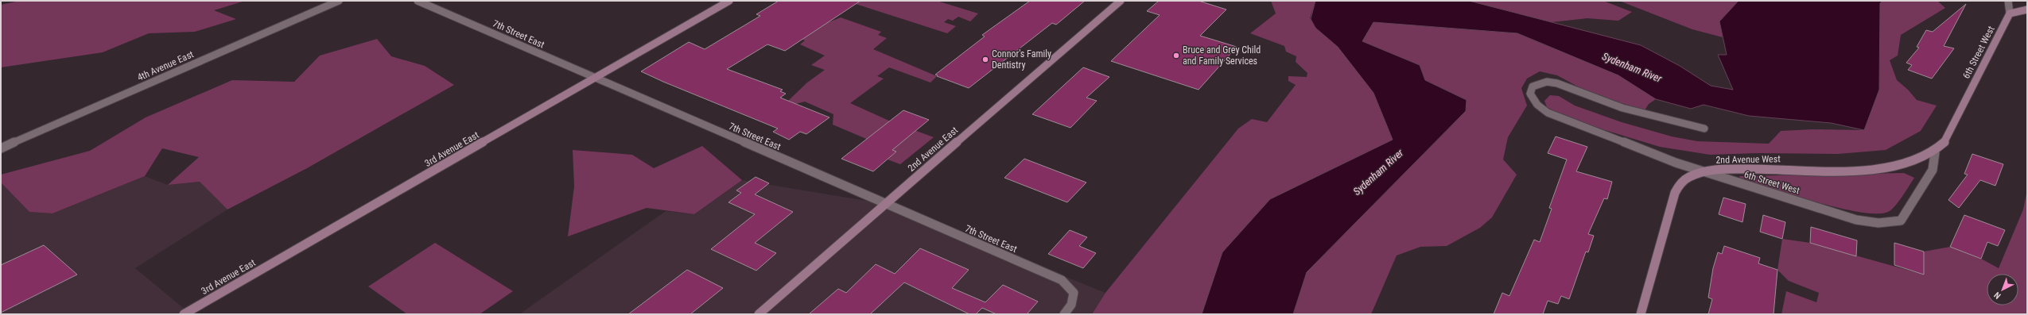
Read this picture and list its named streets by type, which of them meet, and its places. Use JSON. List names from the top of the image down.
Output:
{
  "streets": {
    "street": [
      "7th Street East",
      "6th Street West",
      "4th Avenue East",
      "3rd Avenue East",
      "2nd Avenue East",
      "2nd Avenue West"
    ]
  },
  "crossings": [
    ["7th Street East", "3rd Avenue East"],
    ["7th Street East", "2nd Avenue East"],
    ["6th Street West", "2nd Avenue West"]
  ],
  "water": ["Sydenham River"],
  "places": ["Bruce and Grey Child and Family Services", "Connor's Family Dentistry"],
  "north": "bottom left"
}
